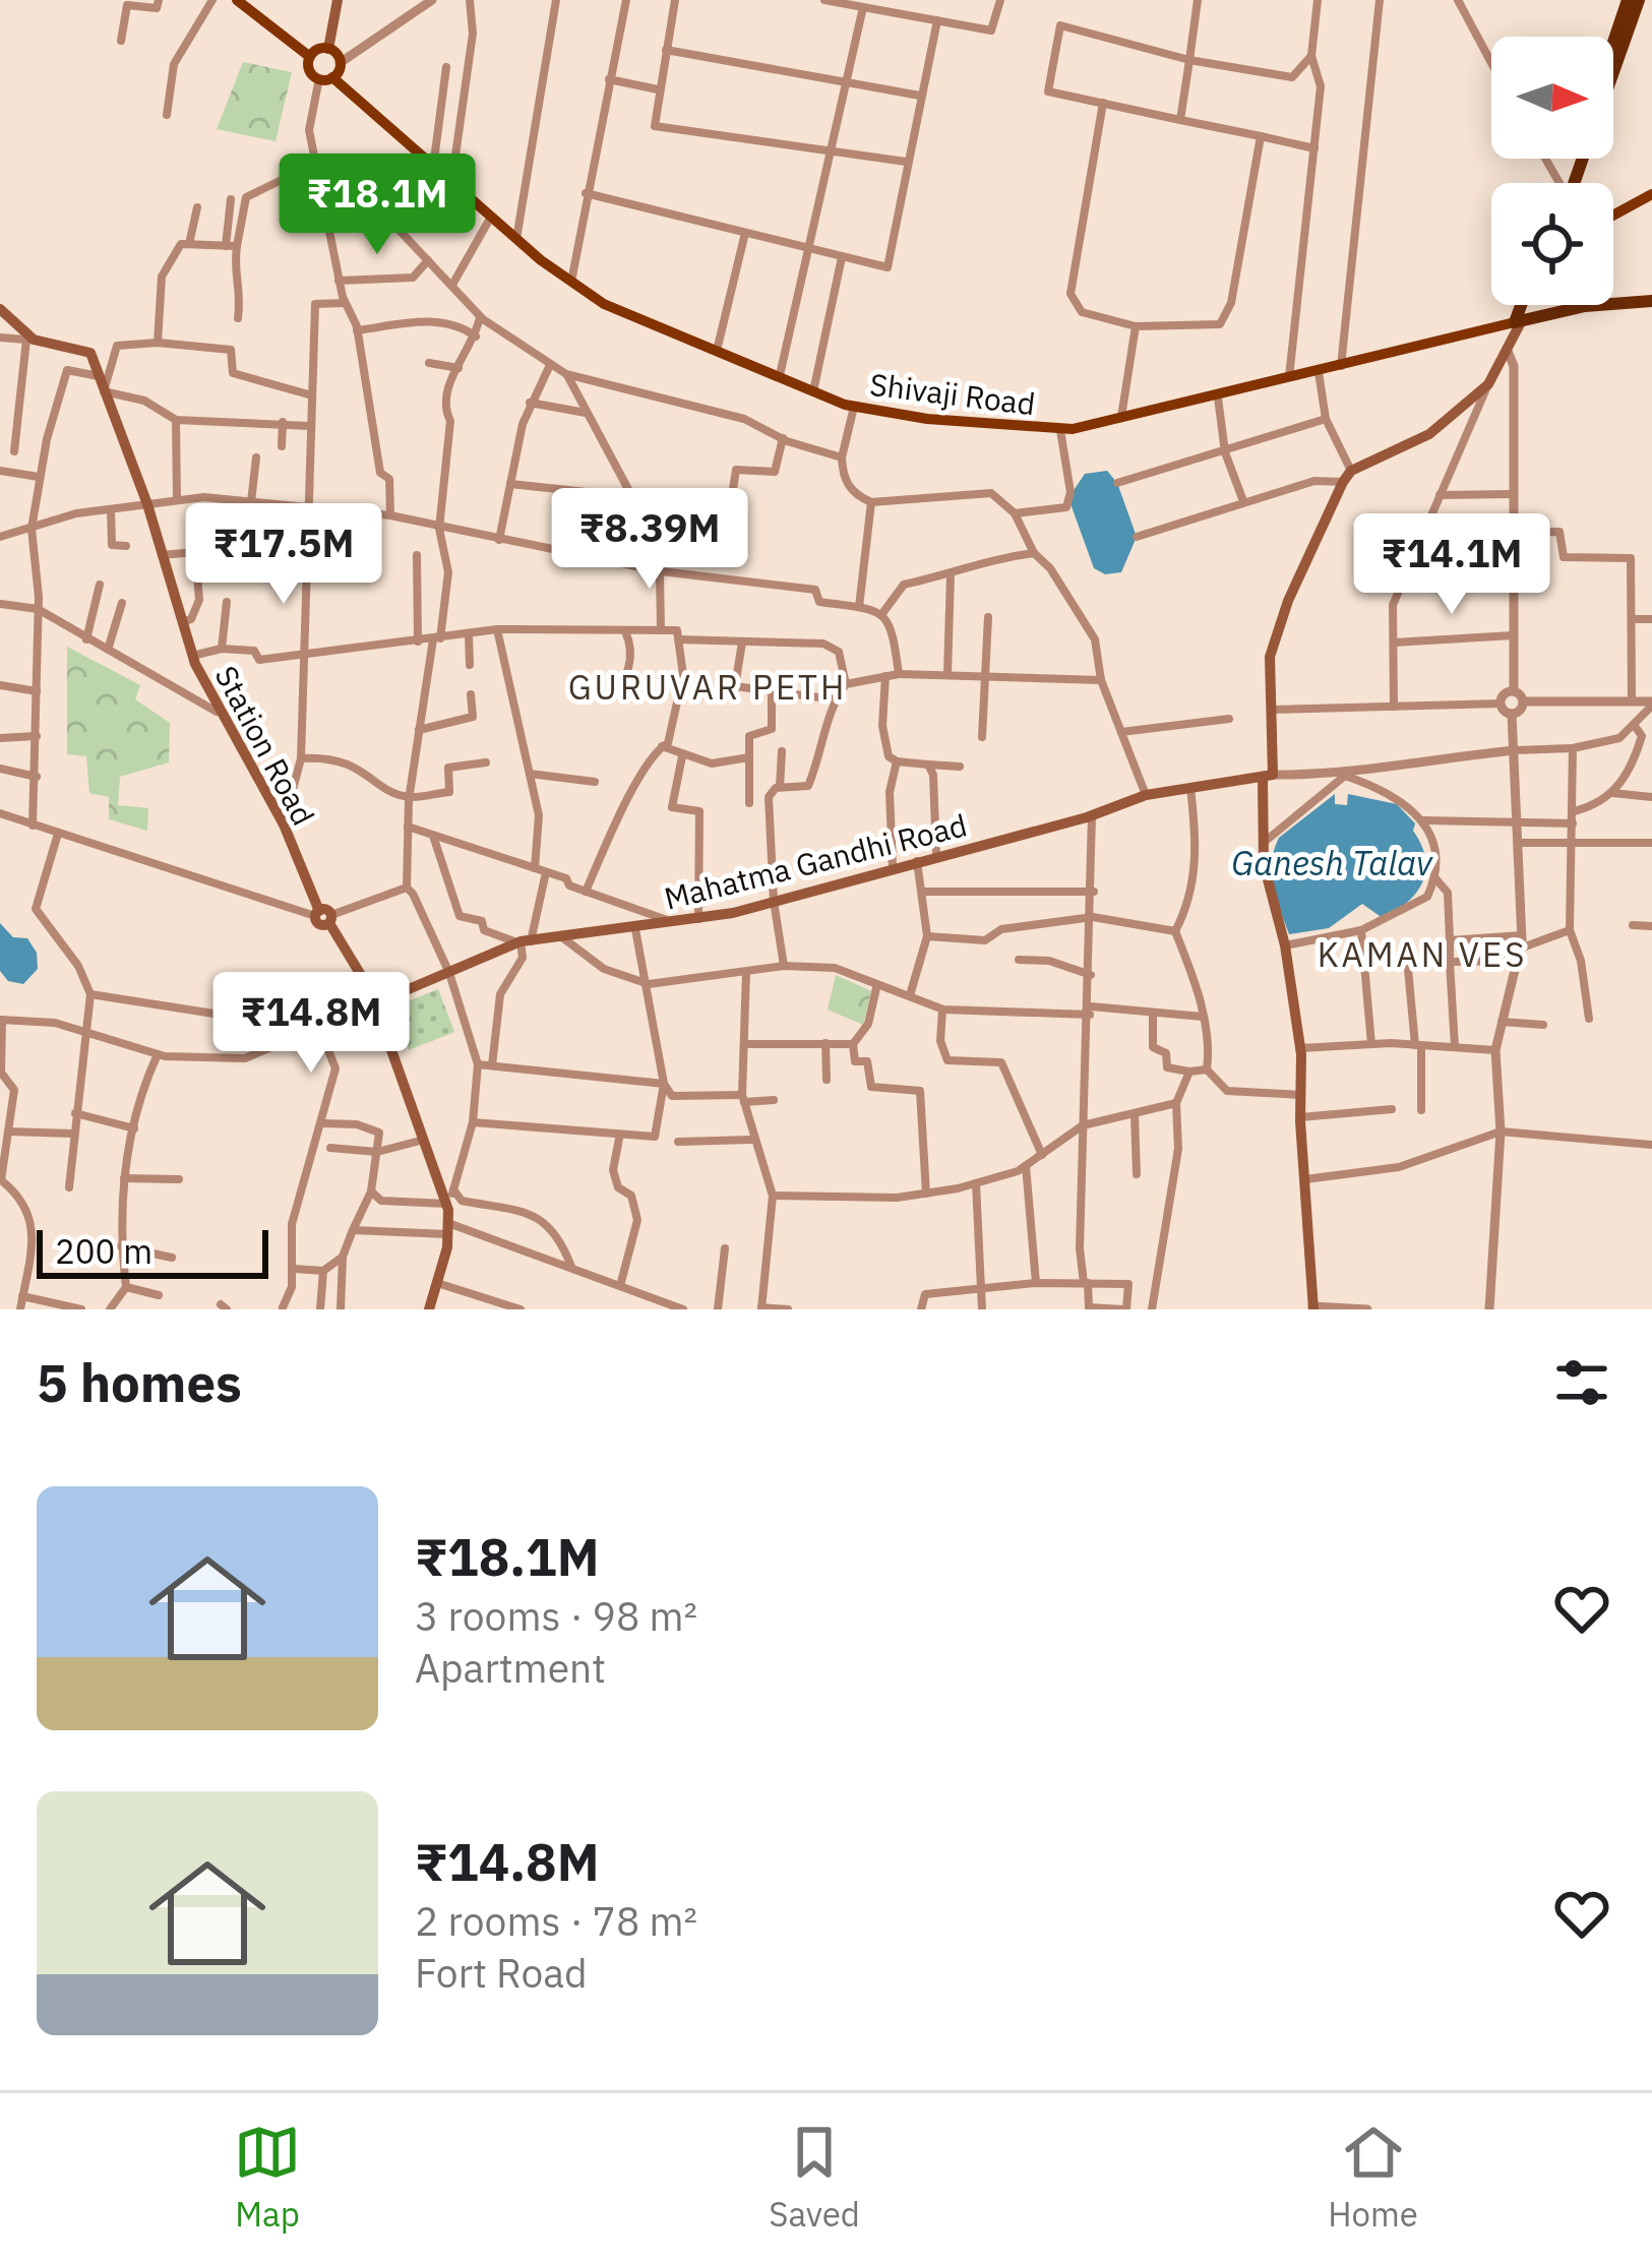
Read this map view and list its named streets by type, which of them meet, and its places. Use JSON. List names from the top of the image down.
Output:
{
  "streets": {
    "main road": ["Shivaji Road", "Station Road", "Mahatma Gandhi Road"]
  },
  "crossings": [
    ["Station Road", "Mahatma Gandhi Road"]
  ],
  "districts": ["GURUVAR PETH", "KAMAN VES"],
  "water": ["Ganesh Talav"],
  "scale_bar": "200 m",
  "north": "right",
  "page": {
    "price": [
      "₹18.1M",
      "₹8.39M",
      "₹17.5M",
      "₹14.1M",
      "₹14.8M"
    ],
    "scale": "200 m",
    "heading": "5 homes",
    "list": [
      {
        "name": "₹18.1M",
        "note": "3 rooms · 98 m² · Apartment"
      },
      {
        "name": "₹14.8M",
        "note": "2 rooms · 78 m² · Fort Road"
      }
    ],
    "tabs": ["Map", "Saved", "Home"]
  }
}
